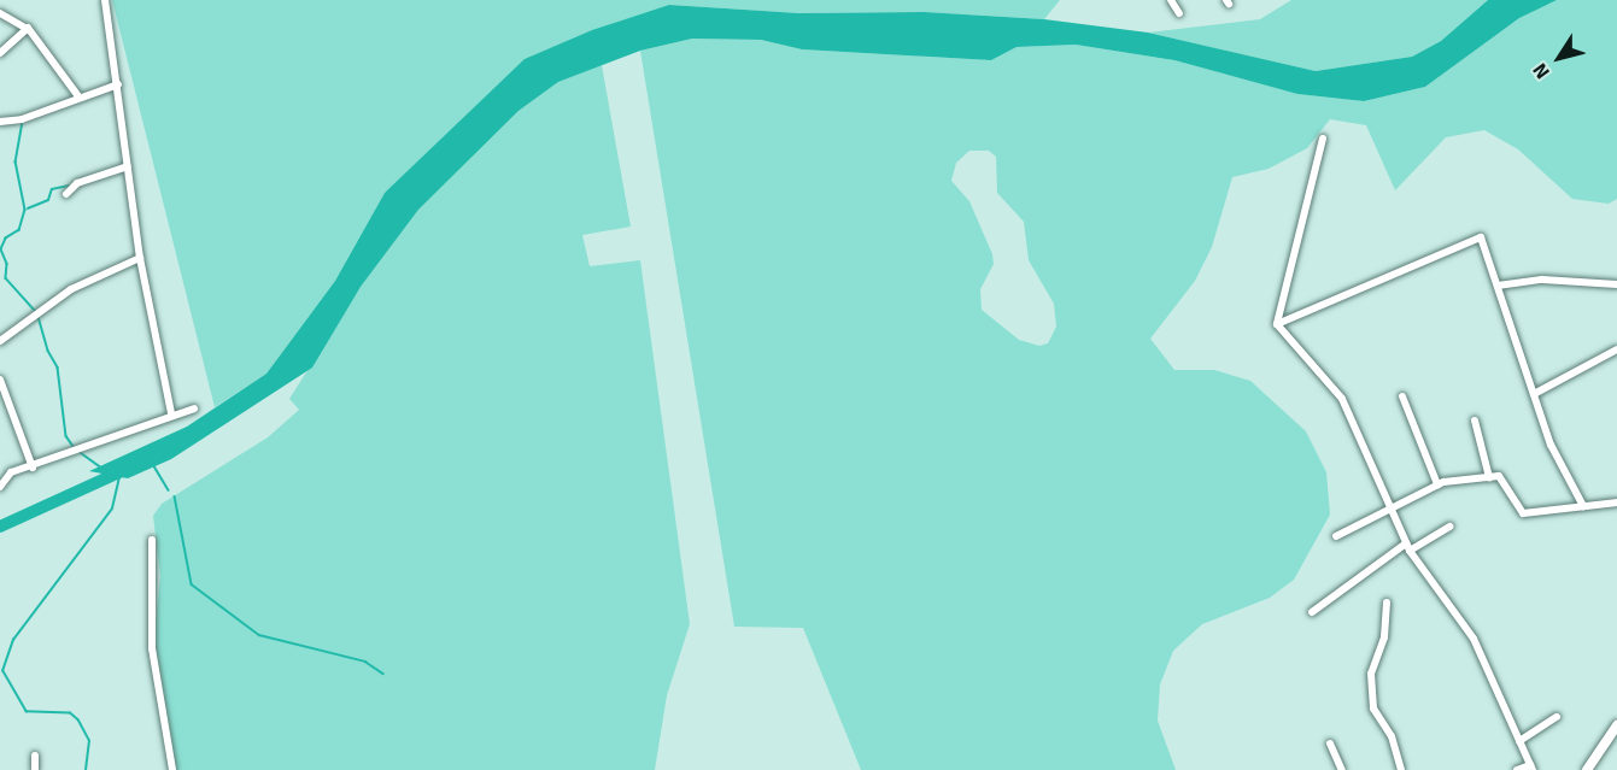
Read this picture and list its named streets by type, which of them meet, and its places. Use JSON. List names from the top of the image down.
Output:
{
  "north": "bottom left"
}
